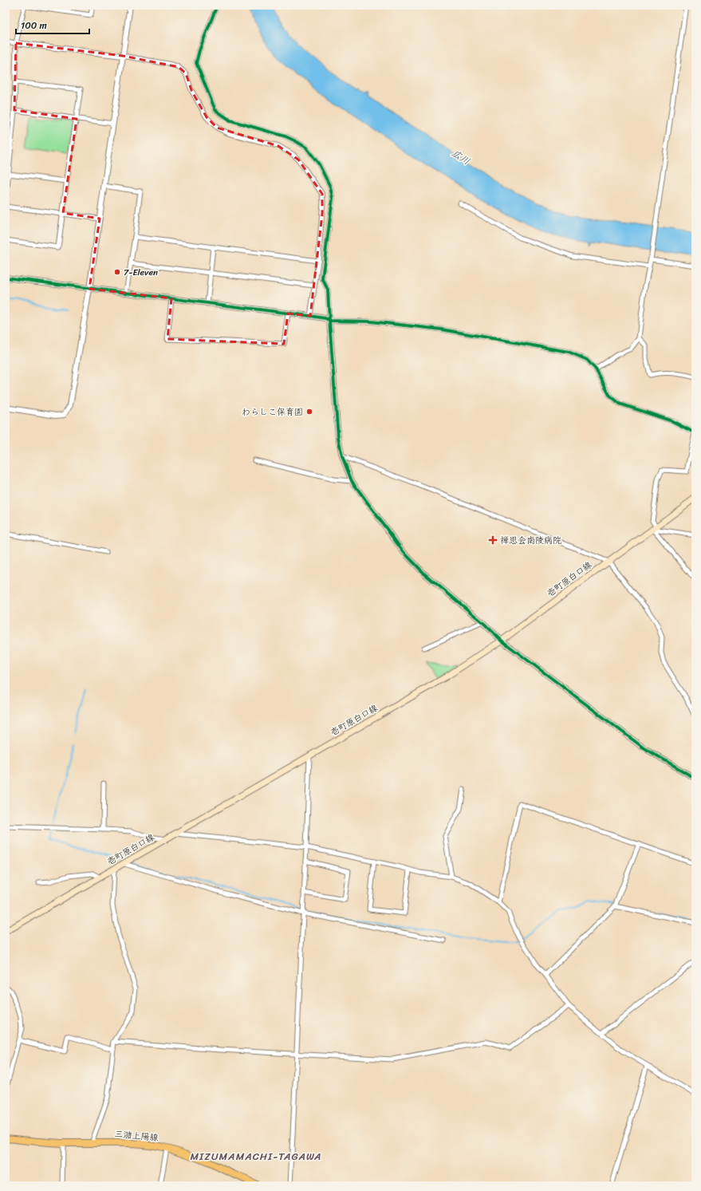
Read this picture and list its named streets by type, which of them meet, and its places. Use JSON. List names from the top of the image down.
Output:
{
  "streets": {
    "main road": ["壱町原白口線", "三潴上陽線"]
  },
  "districts": ["MIZUMAMACHI-TAGAWA"],
  "water": ["広川"],
  "places": {
    "other": ["7-Eleven", "わらしこ保育園"],
    "health": ["禅思会南陵病院"]
  },
  "scale_bar": "100 m"
}
